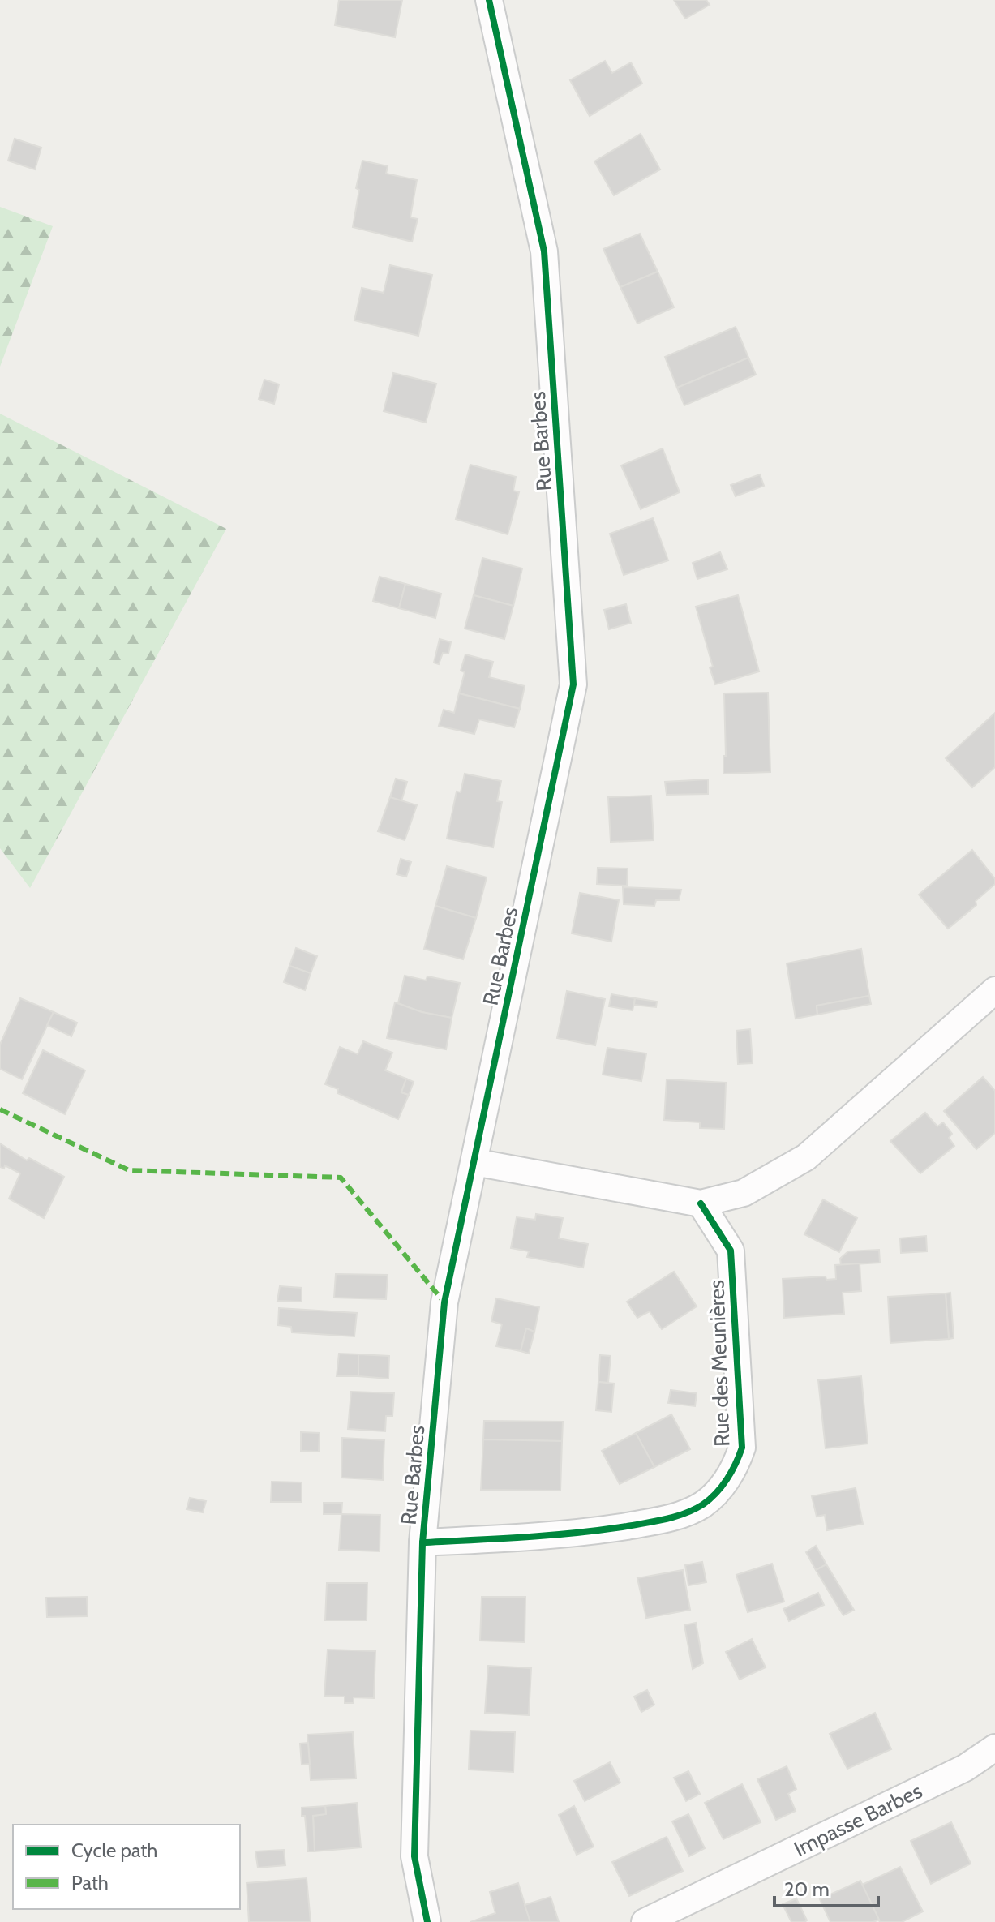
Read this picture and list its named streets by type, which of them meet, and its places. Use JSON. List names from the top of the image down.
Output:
{
  "streets": {
    "street": ["Rue Barbes", "Rue des Meunières", "Impasse Barbes"]
  },
  "crossings": [
    ["Rue Barbes", "Rue des Meunières"]
  ],
  "legend": ["Cycle path", "Path"],
  "scale_bar": "20 m"
}
